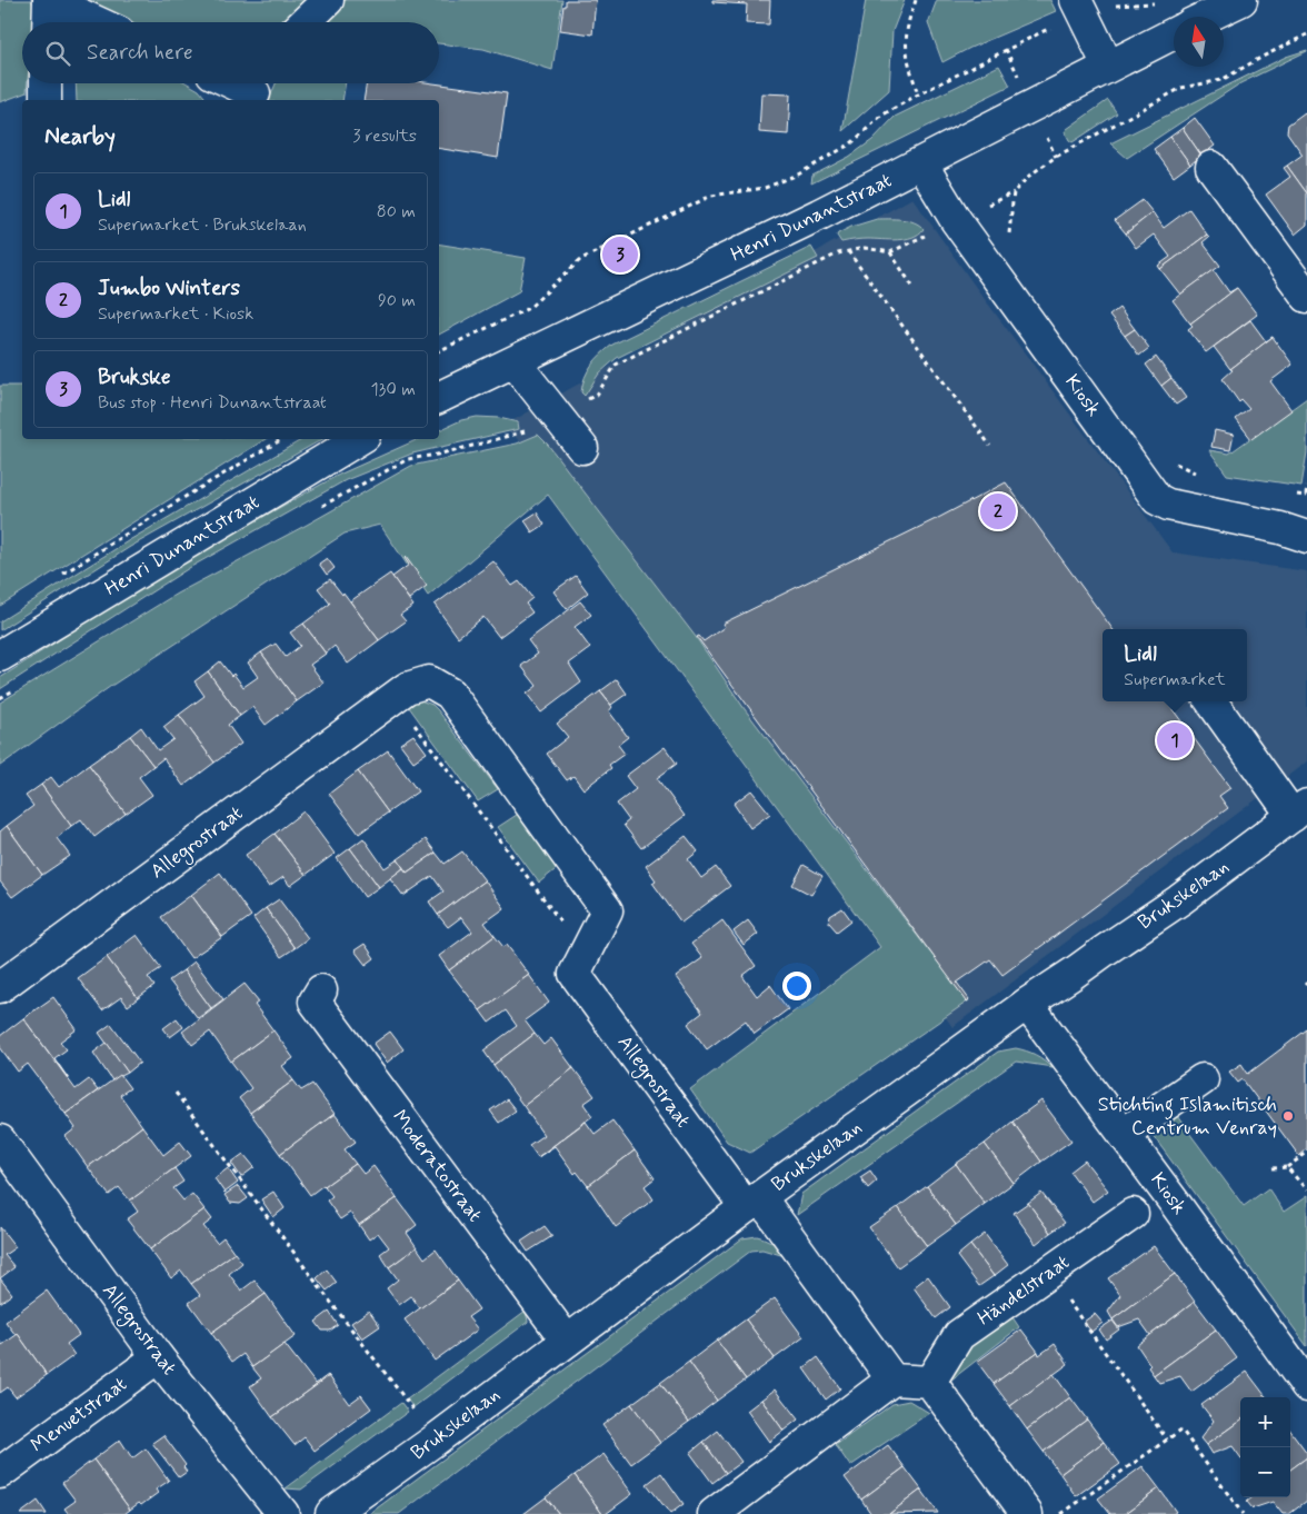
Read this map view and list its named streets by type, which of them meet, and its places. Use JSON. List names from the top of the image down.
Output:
{
  "streets": {
    "street": [
      "Henri Dunantstraat",
      "Kiosk",
      "Allegrostraat",
      "Brukskelaan",
      "Moderatostraat",
      "Händelstraat",
      "Menuetstraat"
    ]
  },
  "crossings": [
    ["Henri Dunantstraat", "Kiosk"],
    ["Kiosk", "Brukskelaan"],
    ["Allegrostraat", "Brukskelaan"],
    ["Allegrostraat", "Menuetstraat"],
    ["Brukskelaan", "Moderatostraat"]
  ],
  "places": ["Stichting Islamitisch Centrum Venray"],
  "north": "top",
  "page": {
    "search": "Search here",
    "heading": ["Nearby", "3 results"],
    "list": [
      {
        "mark": "1",
        "name": "Lidl",
        "note": "Supermarket · Brukskelaan",
        "value": "80 m"
      },
      {
        "mark": "2",
        "name": "Jumbo Winters",
        "note": "Supermarket · Kiosk",
        "value": "90 m"
      },
      {
        "mark": "3",
        "name": "Brukske",
        "note": "Bus stop · Henri Dunantstraat",
        "value": "130 m"
      }
    ],
    "pins": ["3", "2", "1"],
    "popup": ["Lidl", "Supermarket"],
    "map_buttons": ["+", "−"]
  }
}
